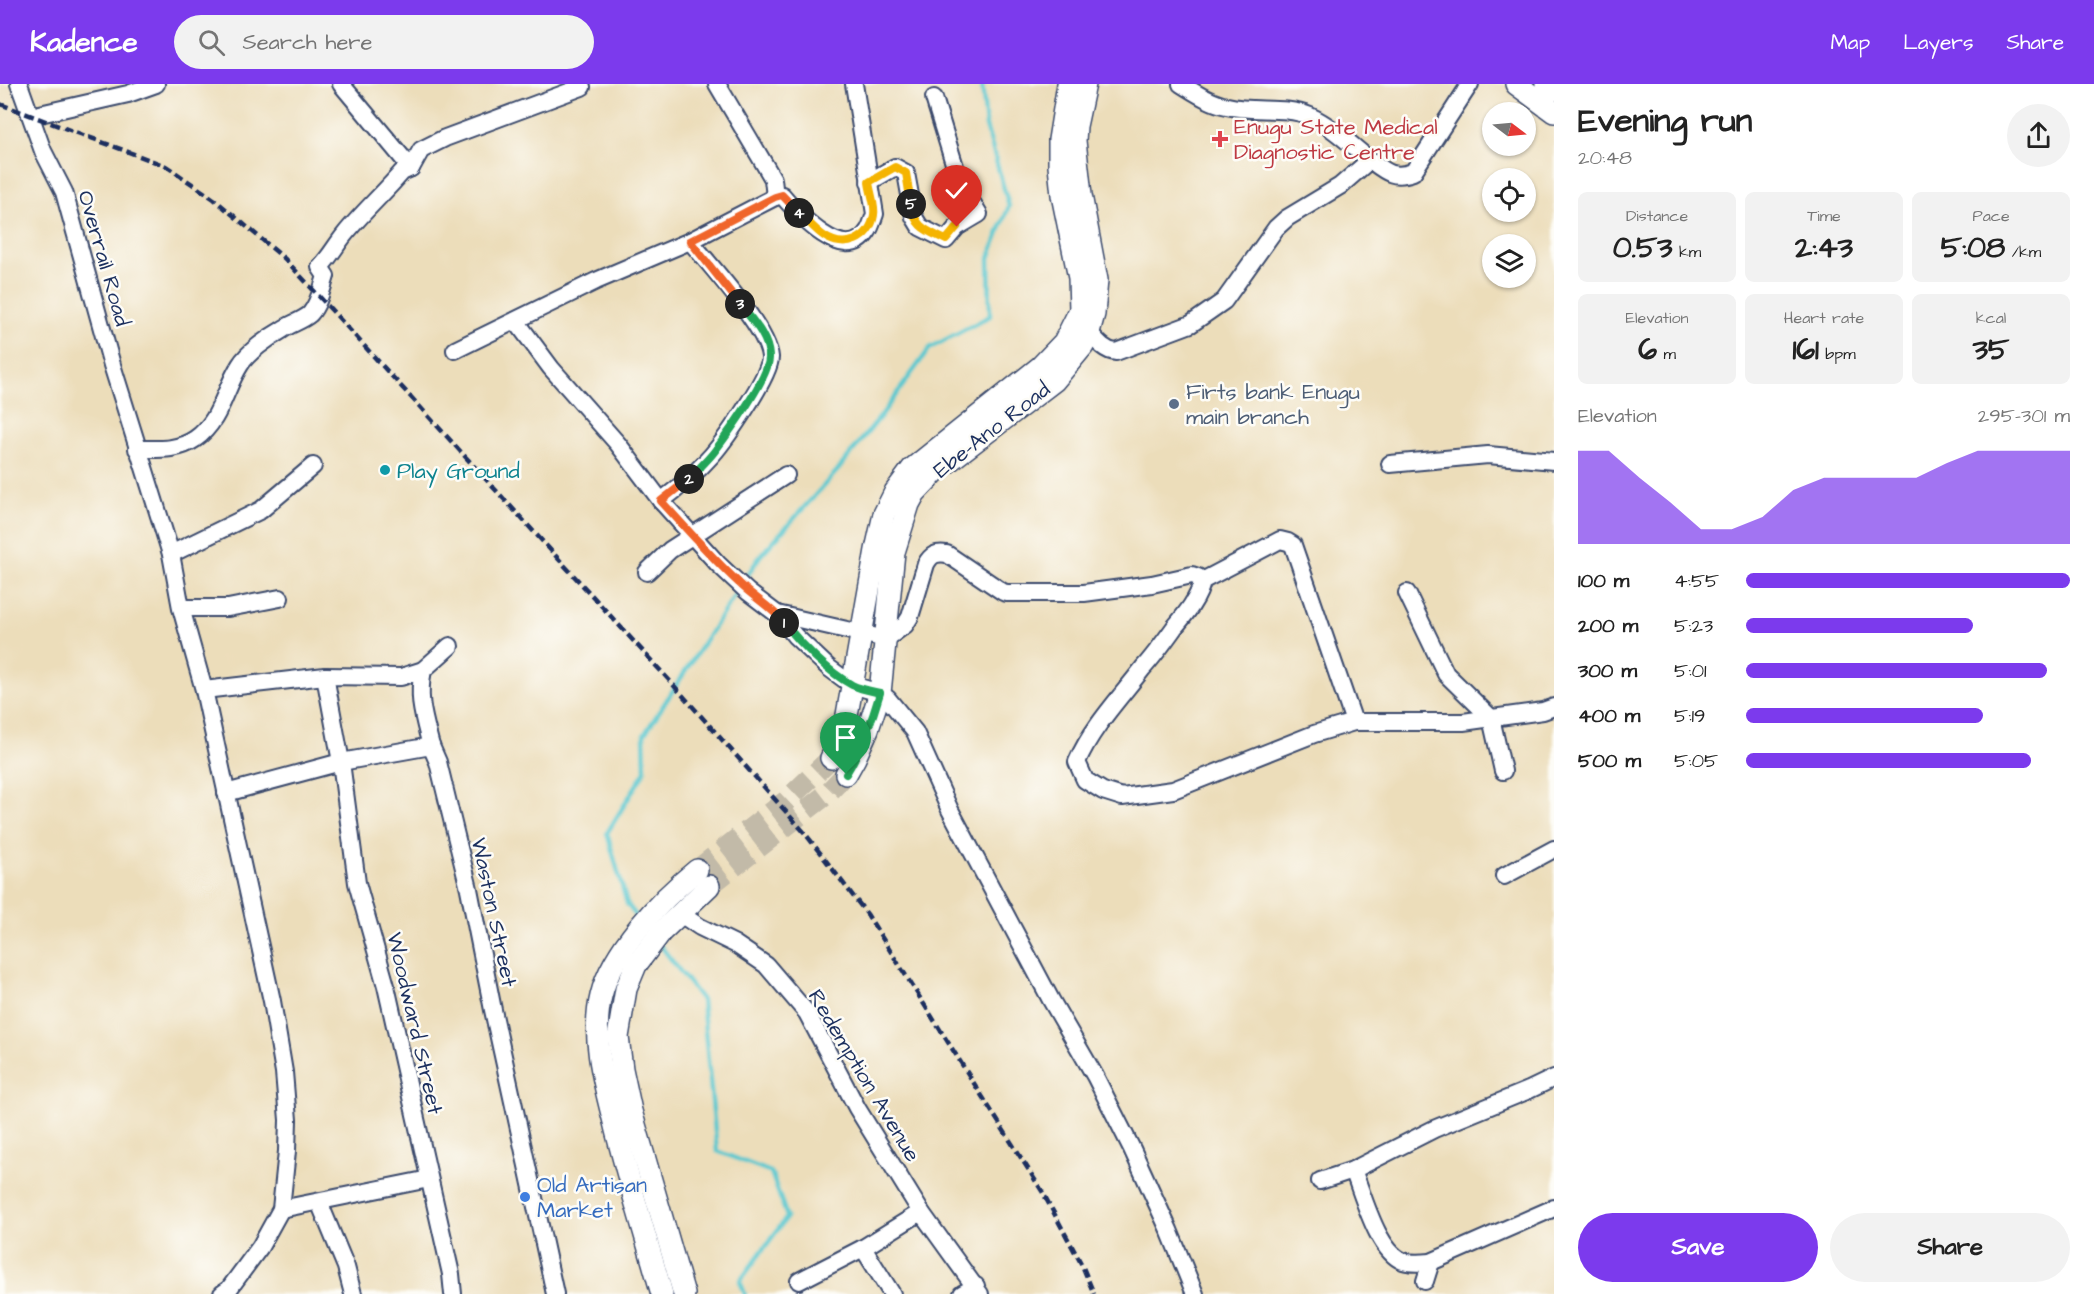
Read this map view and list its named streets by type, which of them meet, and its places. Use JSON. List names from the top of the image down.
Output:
{
  "streets": {
    "main road": ["Ebe-Ano Road"],
    "street": [
      "Overrail Road",
      "Waston Street",
      "Woodward Street",
      "Redemption Avenue"
    ]
  },
  "places": {
    "health": ["Enugu State Medical Diagnostic Centre"],
    "other": ["Firts bank Enugu main branch", "Play Ground", "Old Artisan Market"]
  },
  "north": "right",
  "page": {
    "header": "Kadence",
    "search": "Search here",
    "nav": ["Map", "Layers", "Share"],
    "heading": ["Evening run", "20:48"],
    "stats": [
      ["Distance", "0.53 km"],
      ["Time", "2:43"],
      ["Pace", "5:08 /km"],
      ["Elevation", "6 m"],
      ["Heart rate", "161 bpm"],
      ["kcal", "35"]
    ],
    "pins": [
      "5",
      "4",
      "3",
      "2",
      "1"
    ],
    "chart": ["Elevation", "295–301 m"],
    "list": [
      {
        "name": "100 m",
        "note": "4:55"
      },
      {
        "name": "200 m",
        "note": "5:23"
      },
      {
        "name": "300 m",
        "note": "5:01"
      },
      {
        "name": "400 m",
        "note": "5:19"
      },
      {
        "name": "500 m",
        "note": "5:05"
      }
    ],
    "buttons": ["Save", "Share"]
  }
}
